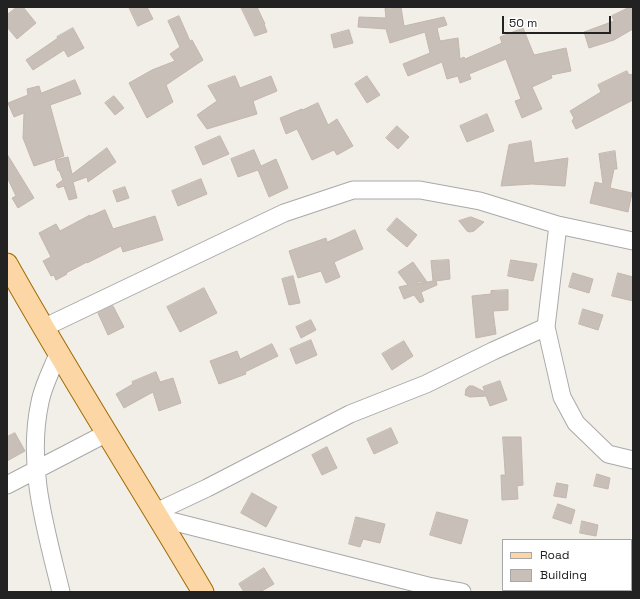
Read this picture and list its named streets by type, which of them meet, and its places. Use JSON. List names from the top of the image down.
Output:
{
  "legend": ["Road", "Building"],
  "scale_bar": "50 m"
}
